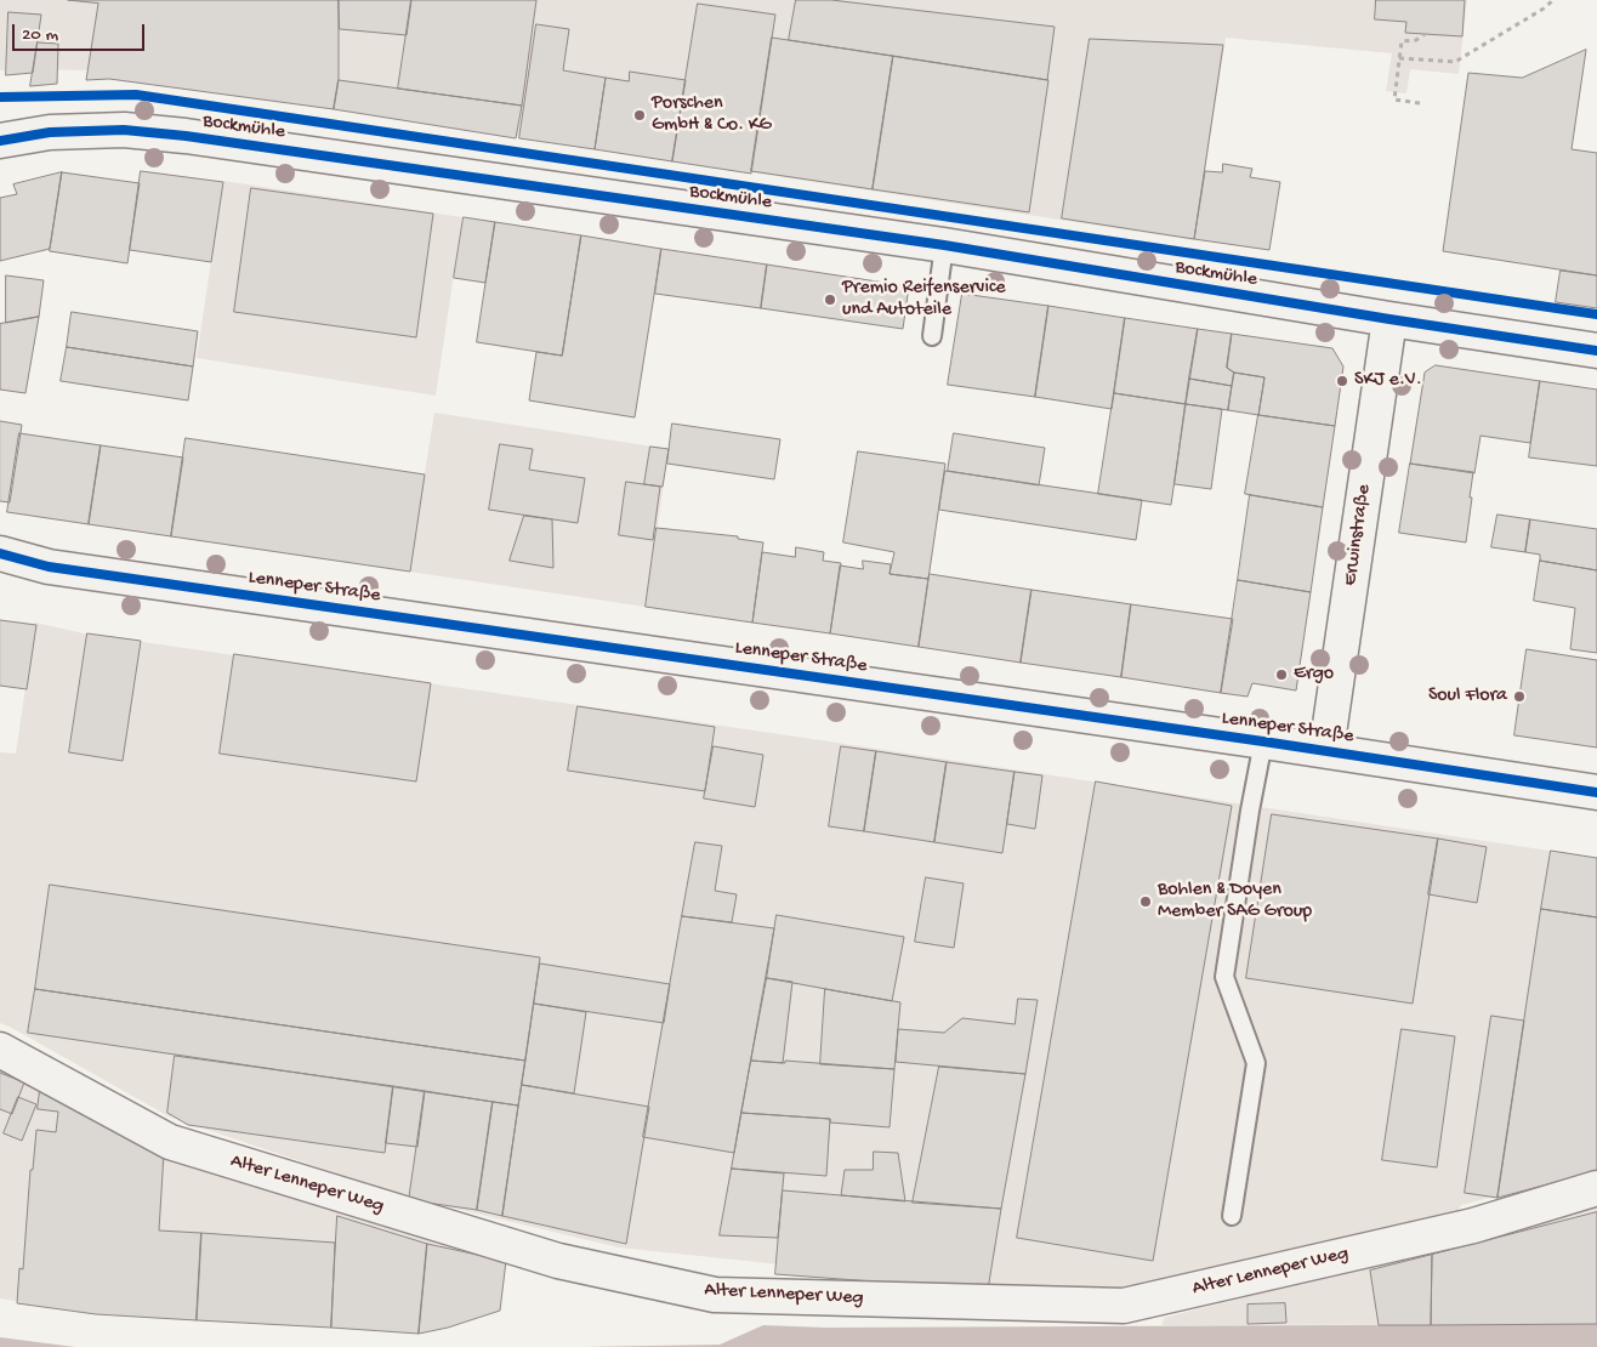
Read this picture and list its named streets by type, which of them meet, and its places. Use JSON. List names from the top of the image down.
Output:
{
  "streets": {
    "street": [
      "Bockmühle",
      "Erwinstraße",
      "Lenneper Straße",
      "Alter Lenneper Weg"
    ]
  },
  "crossings": [
    ["Bockmühle", "Erwinstraße"],
    ["Erwinstraße", "Lenneper Straße"]
  ],
  "places": [
    "Porschen GmbH & Co. KG",
    "Premio Reifenservice und Autoteile",
    "SKJ e.V.",
    "Ergo",
    "Soul Flora",
    "Bohlen & Doyen Member SAG Group"
  ],
  "scale_bar": "20 m"
}
